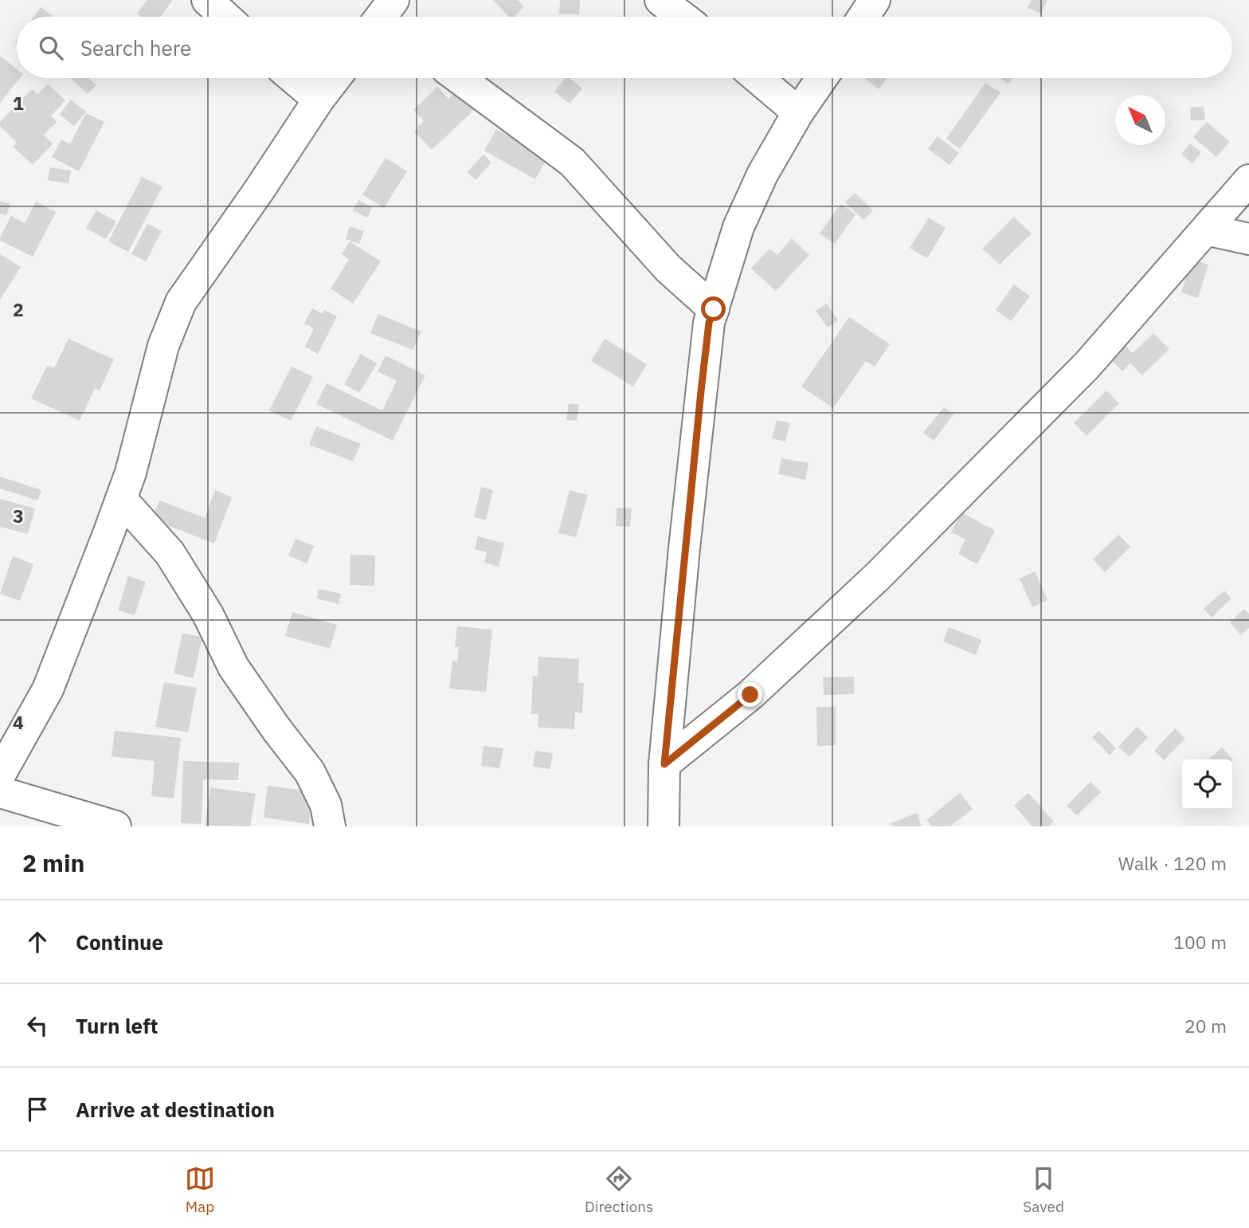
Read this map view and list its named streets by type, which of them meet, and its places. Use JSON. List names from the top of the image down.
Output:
{
  "north": "top left",
  "page": {
    "search": "Search here",
    "heading": ["2 min", "Walk · 120 m"],
    "list": [
      ["Continue", "100 m"],
      ["Turn left", "20 m"],
      "Arrive at destination"
    ],
    "nav": ["Map", "Directions", "Saved"]
  },
  "grid": {
    "rows": [
      "1",
      "2",
      "3",
      "4"
    ]
  }
}
